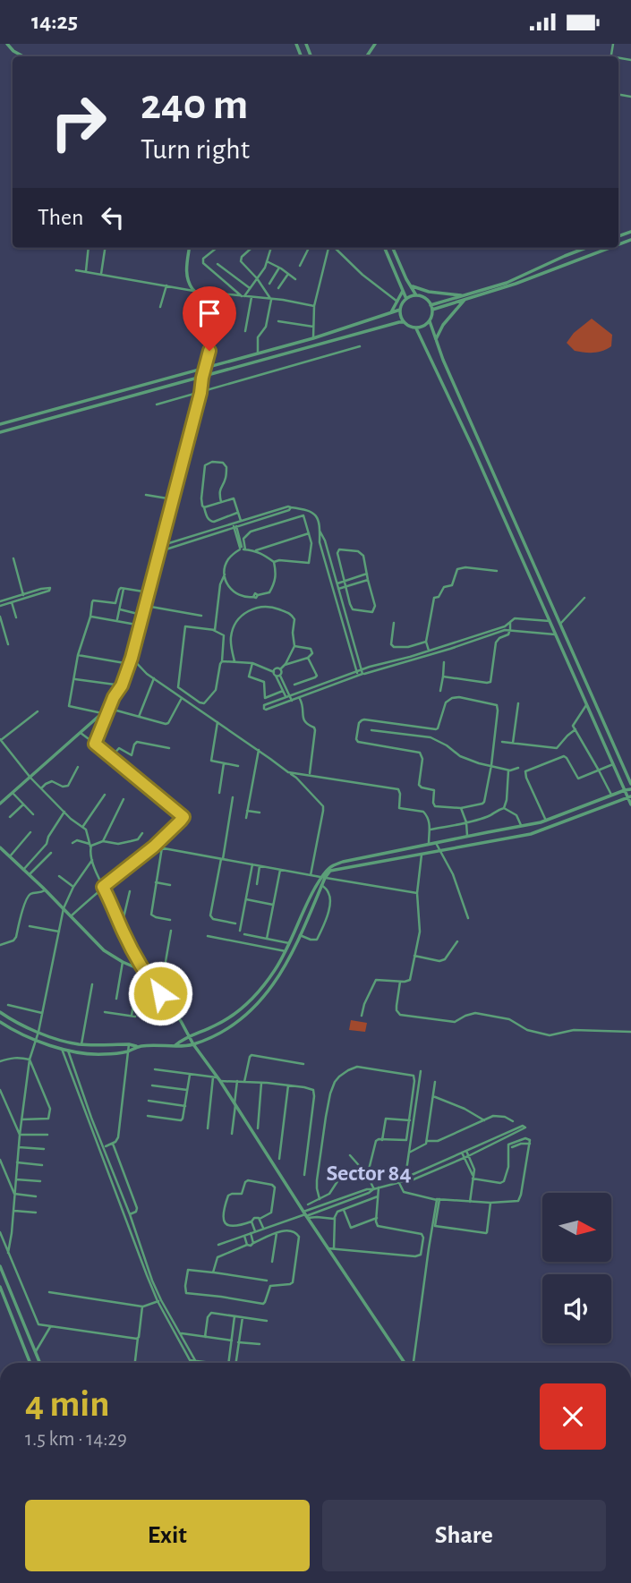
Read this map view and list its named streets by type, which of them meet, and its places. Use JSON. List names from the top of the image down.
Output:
{
  "districts": ["Sector 84"],
  "north": "right",
  "page": {
    "status": "14:25",
    "turn": ["240 m", "Turn right"],
    "then": "Then",
    "heading": ["4 min", "1.5 km · 14:29"],
    "buttons": ["Exit", "Share"]
  }
}
